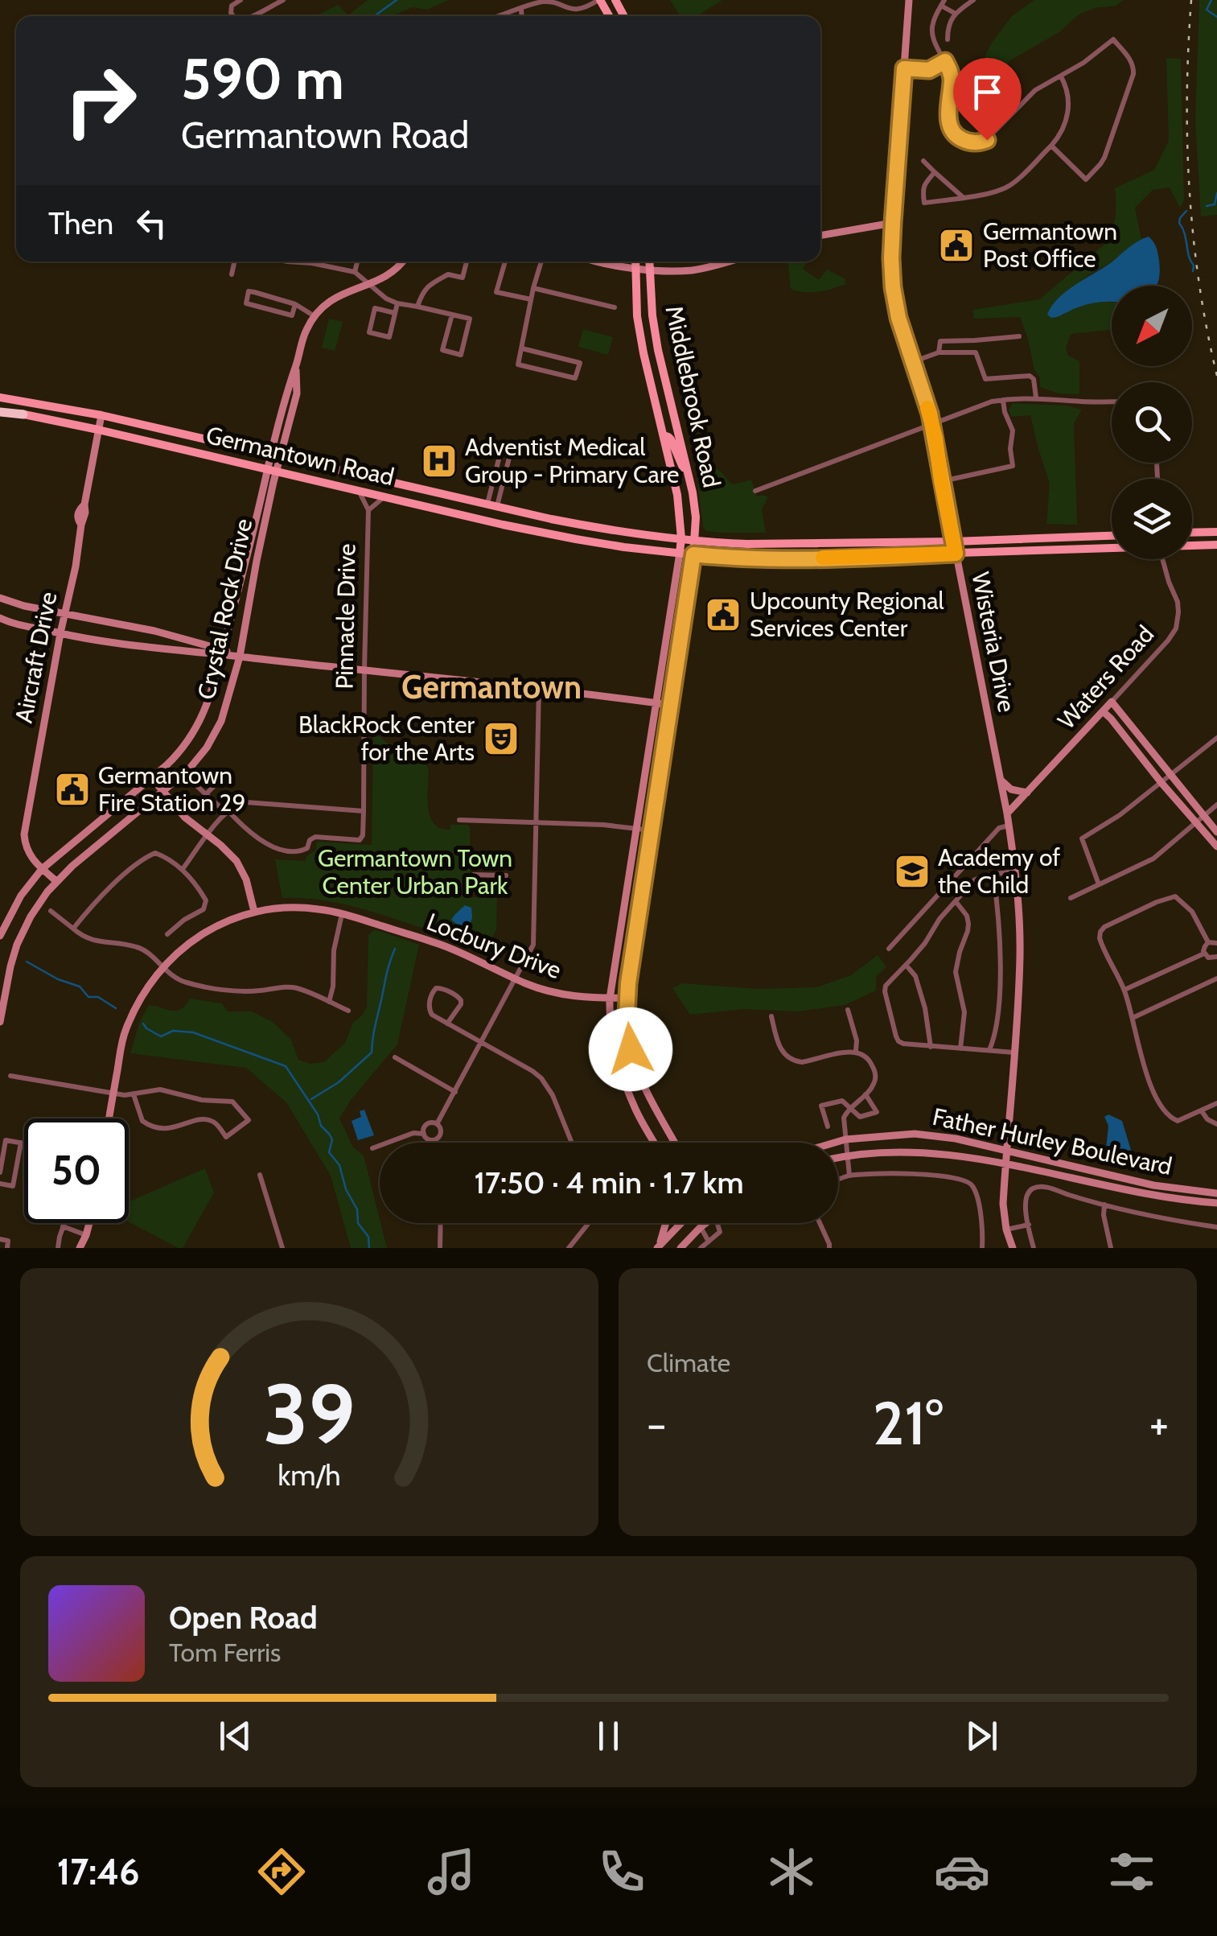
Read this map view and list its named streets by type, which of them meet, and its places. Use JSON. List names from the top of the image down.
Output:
{
  "streets": {
    "main road": ["Middlebrook Road", "Germantown Road"],
    "street": [
      "Crystal Rock Drive",
      "Pinnacle Drive",
      "Wisteria Drive",
      "Aircraft Drive",
      "Waters Road",
      "Locbury Drive",
      "Father Hurley Boulevard"
    ]
  },
  "crossings": [
    ["Middlebrook Road", "Germantown Road"],
    ["Middlebrook Road", "Locbury Drive"],
    ["Germantown Road", "Crystal Rock Drive"],
    ["Germantown Road", "Pinnacle Drive"],
    ["Germantown Road", "Wisteria Drive"],
    ["Germantown Road", "Aircraft Drive"],
    ["Crystal Rock Drive", "Aircraft Drive"],
    ["Wisteria Drive", "Waters Road"],
    ["Wisteria Drive", "Father Hurley Boulevard"]
  ],
  "districts": ["Germantown"],
  "parks": ["Germantown Town Center Urban Park"],
  "places": {
    "public building": ["Germantown Post Office", "Upcounty Regional Services Center", "Germantown Fire Station 29"],
    "hospital": ["Adventist Medical Group - Primary Care"],
    "theatre": ["BlackRock Center for the Arts"],
    "school or university": ["Academy of the Child"]
  },
  "north": "bottom left",
  "page": {
    "turn": ["590 m", "Germantown Road"],
    "then": "Then",
    "limit": "50",
    "trip": "17:50 · 4 min · 1.7 km",
    "tile": "Climate",
    "heat": ["−", "21°", "+"],
    "song": ["Open Road", "Tom Ferris"],
    "tabs": "17:46",
    "gauge": ["39", "km/h"]
  }
}
